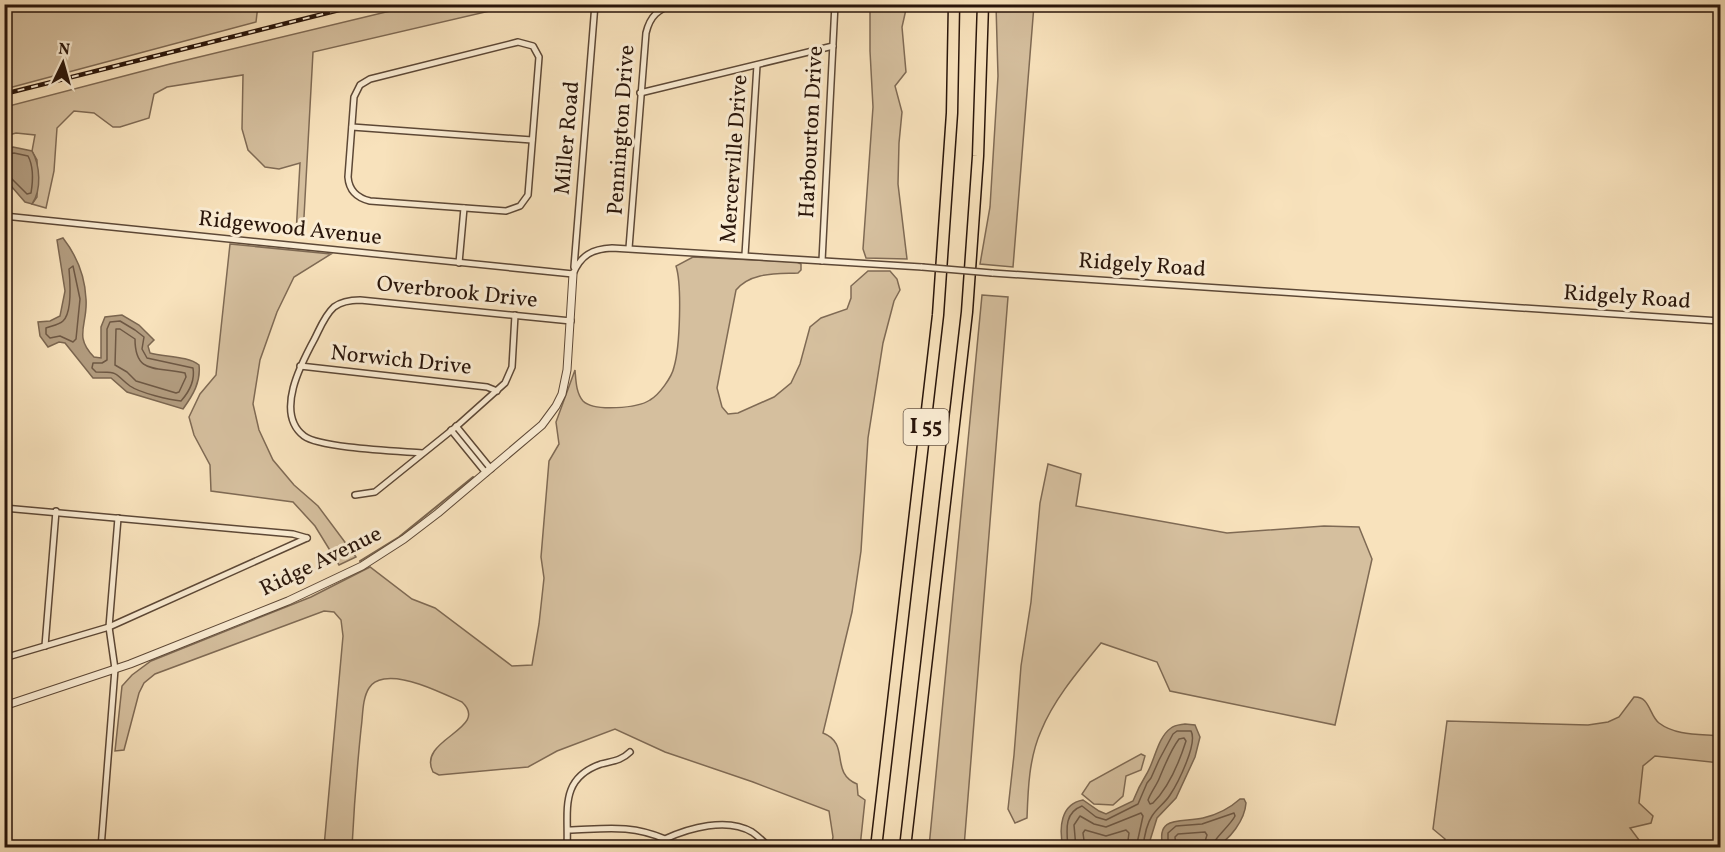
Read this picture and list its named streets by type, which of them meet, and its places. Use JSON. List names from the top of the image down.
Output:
{
  "streets": {
    "highway": ["I 55"],
    "street": [
      "Pennington Drive",
      "Harbourton Drive",
      "Miller Road",
      "Mercerville Drive",
      "Ridgewood Avenue",
      "Ridgely Road",
      "Overbrook Drive",
      "Norwich Drive",
      "Ridge Avenue"
    ]
  },
  "crossings": [
    ["Pennington Drive", "Ridgely Road"],
    ["Harbourton Drive", "Ridgely Road"],
    ["Miller Road", "Ridgewood Avenue"],
    ["Miller Road", "Ridgely Road"],
    ["Miller Road", "Ridge Avenue"],
    ["Mercerville Drive", "Ridgely Road"],
    ["Ridgewood Avenue", "Ridgely Road"],
    ["Ridgewood Avenue", "Ridge Avenue"],
    ["Ridgely Road", "Ridge Avenue"],
    ["Overbrook Drive", "Norwich Drive"],
    ["Overbrook Drive", "Ridge Avenue"]
  ],
  "north": "top"
}
